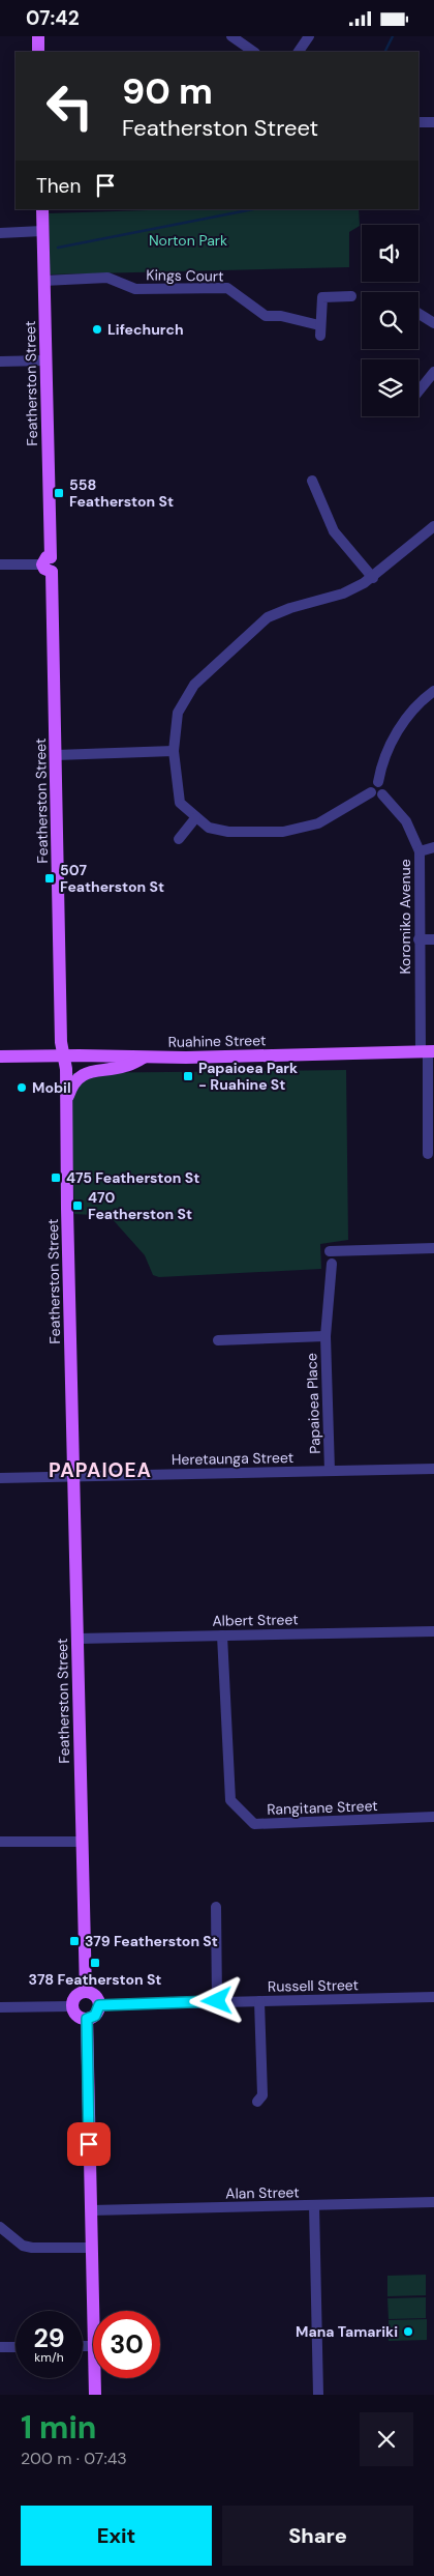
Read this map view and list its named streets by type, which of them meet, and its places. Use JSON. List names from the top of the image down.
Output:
{
  "streets": {
    "main road": ["Featherston Street", "Ruahine Street"],
    "street": [
      "Kings Court",
      "Koromiko Avenue",
      "Papaioea Place",
      "Heretaunga Street",
      "Albert Street",
      "Rangitane Street",
      "Russell Street",
      "Alan Street"
    ]
  },
  "crossings": [
    ["Kings Court", "Featherston Street"],
    ["Featherston Street", "Ruahine Street"],
    ["Featherston Street", "Heretaunga Street"],
    ["Featherston Street", "Albert Street"],
    ["Featherston Street", "Russell Street"],
    ["Koromiko Avenue", "Ruahine Street"],
    ["Papaioea Place", "Heretaunga Street"],
    ["Albert Street", "Rangitane Street"]
  ],
  "districts": ["PAPAIOEA"],
  "parks": ["Norton Park"],
  "places": {
    "other": ["Lifechurch", "Mobil", "Mana Tamariki"],
    "transit": [
      "558 Featherston St",
      "507 Featherston St",
      "Papaioea Park - Ruahine St",
      "475 Featherston St",
      "470 Featherston St",
      "379 Featherston St",
      "378 Featherston St"
    ]
  },
  "page": {
    "status": "07:42",
    "turn": ["90 m", "Featherston Street"],
    "then": "Then",
    "speed": "29 km/h",
    "limit": "30",
    "heading": ["1 min", "200 m · 07:43"],
    "buttons": ["Exit", "Share"]
  }
}
